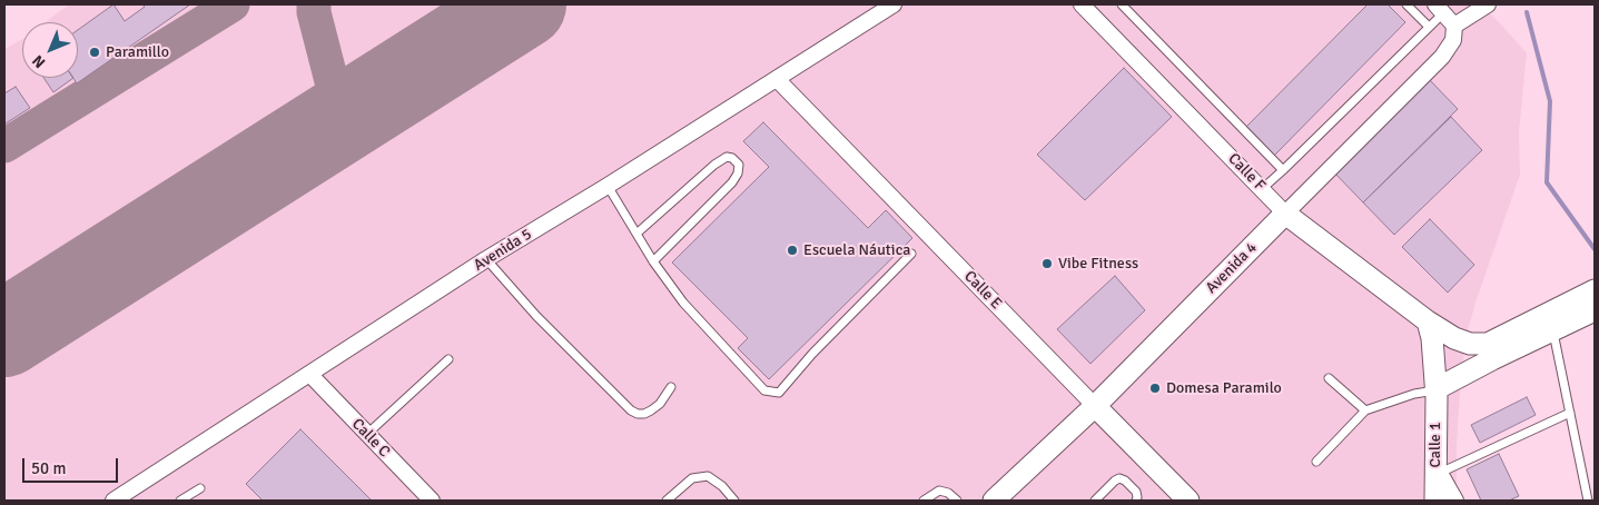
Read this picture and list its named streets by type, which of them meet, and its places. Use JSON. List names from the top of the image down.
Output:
{
  "streets": {
    "main road": [
      "Calle F",
      "Avenida 4",
      "Calle E",
      "Calle 1"
    ],
    "street": ["Avenida 5", "Calle C"]
  },
  "crossings": [
    ["Calle F", "Avenida 4"],
    ["Calle F", "Calle 1"],
    ["Avenida 5", "Calle E"],
    ["Avenida 5", "Calle C"],
    ["Avenida 4", "Calle E"]
  ],
  "places": [
    "Paramillo",
    "Escuela Náutica",
    "Vibe Fitness",
    "Domesa Paramilo"
  ],
  "scale_bar": "50 m",
  "north": "bottom left"
}
